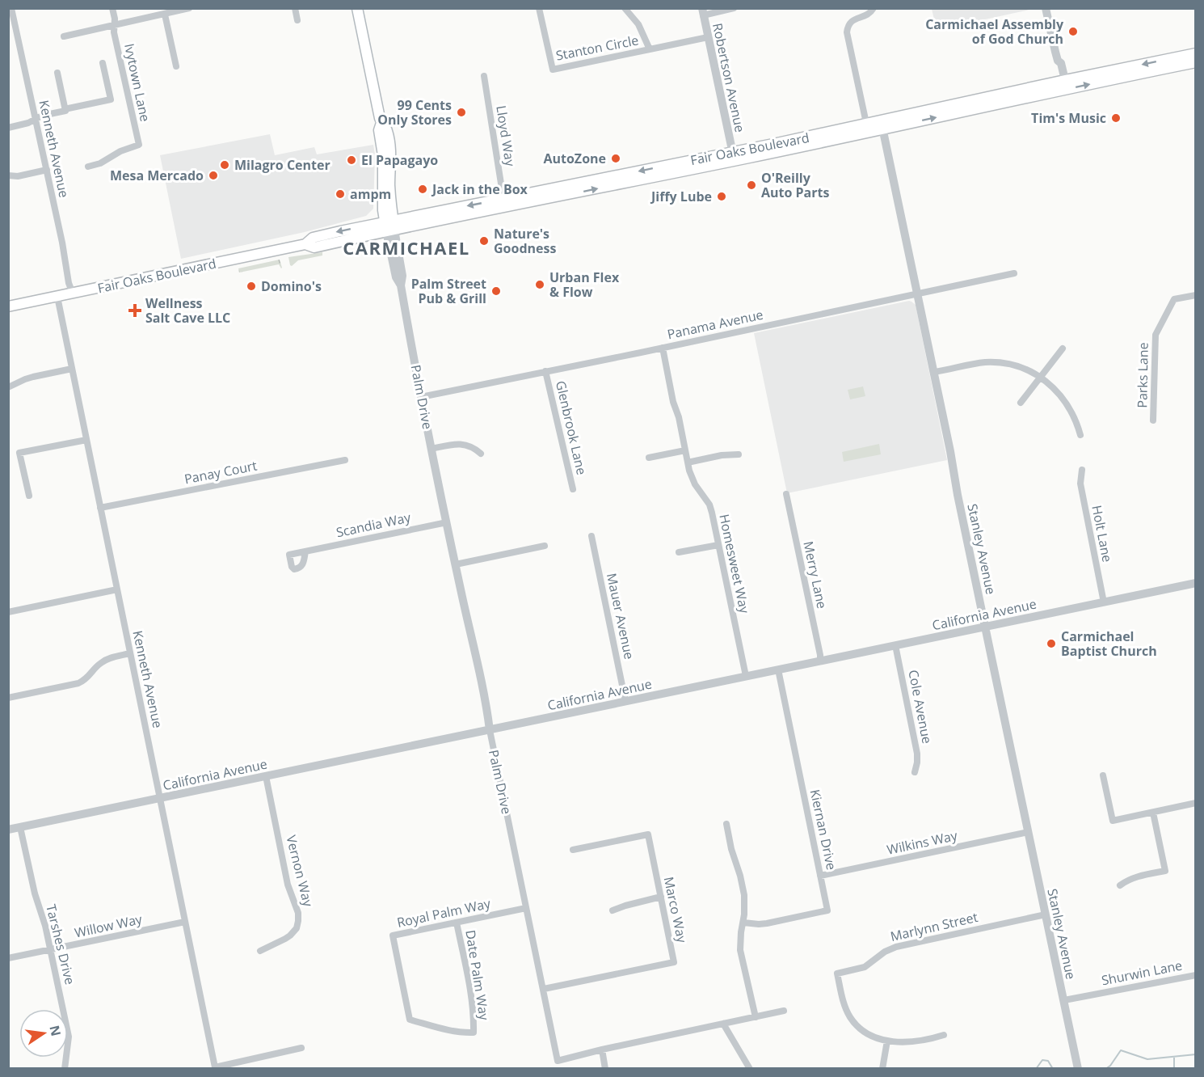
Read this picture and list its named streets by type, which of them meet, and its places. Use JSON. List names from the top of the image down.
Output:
{
  "streets": {
    "main road": ["Fair Oaks Boulevard"],
    "street": [
      "Stanton Circle",
      "Robertson Avenue",
      "Ivytown Lane",
      "Lloyd Way",
      "Kenneth Avenue",
      "Panama Avenue",
      "Parks Lane",
      "Palm Drive",
      "Glenbrook Lane",
      "Panay Court",
      "Scandia Way",
      "Holt Lane",
      "Stanley Avenue",
      "Homesweet Way",
      "Merry Lane",
      "California Avenue",
      "Mauer Avenue",
      "Cole Avenue",
      "Kiernan Drive",
      "Wilkins Way",
      "Vernon Way",
      "Marco Way",
      "Royal Palm Way",
      "Willow Way",
      "Marlynn Street",
      "Tarshes Drive",
      "Shurwin Lane",
      "Date Palm Way"
    ]
  },
  "crossings": [
    ["Stanton Circle", "Robertson Avenue"],
    ["Robertson Avenue", "Fair Oaks Boulevard"],
    ["Lloyd Way", "Fair Oaks Boulevard"],
    ["Kenneth Avenue", "Fair Oaks Boulevard"],
    ["Kenneth Avenue", "Panay Court"],
    ["Kenneth Avenue", "California Avenue"],
    ["Kenneth Avenue", "Willow Way"],
    ["Fair Oaks Boulevard", "Palm Drive"],
    ["Fair Oaks Boulevard", "Stanley Avenue"],
    ["Panama Avenue", "Palm Drive"],
    ["Panama Avenue", "Glenbrook Lane"],
    ["Panama Avenue", "Stanley Avenue"],
    ["Panama Avenue", "Homesweet Way"],
    ["Palm Drive", "Scandia Way"],
    ["Palm Drive", "California Avenue"],
    ["Palm Drive", "Marco Way"],
    ["Palm Drive", "Royal Palm Way"],
    ["Holt Lane", "California Avenue"],
    ["Stanley Avenue", "California Avenue"],
    ["Stanley Avenue", "Wilkins Way"],
    ["Stanley Avenue", "Marlynn Street"],
    ["Stanley Avenue", "Shurwin Lane"],
    ["Homesweet Way", "California Avenue"],
    ["Merry Lane", "California Avenue"],
    ["California Avenue", "Mauer Avenue"],
    ["California Avenue", "Cole Avenue"],
    ["California Avenue", "Kiernan Drive"],
    ["California Avenue", "Vernon Way"],
    ["California Avenue", "Tarshes Drive"],
    ["Kiernan Drive", "Wilkins Way"],
    ["Royal Palm Way", "Date Palm Way"],
    ["Willow Way", "Tarshes Drive"]
  ],
  "districts": ["CARMICHAEL"],
  "places": {
    "other": [
      "Carmichael Assembly of God Church",
      "99 Cents Only Stores",
      "Tim's Music",
      "AutoZone",
      "El Papagayo",
      "Milagro Center",
      "Mesa Mercado",
      "O'Reilly Auto Parts",
      "Jack in the Box",
      "ampm",
      "Jiffy Lube",
      "Nature's Goodness",
      "Urban Flex & Flow",
      "Domino's",
      "Palm Street Pub & Grill",
      "Carmichael Baptist Church"
    ],
    "health": ["Wellness Salt Cave LLC"]
  },
  "north": "right"
}
